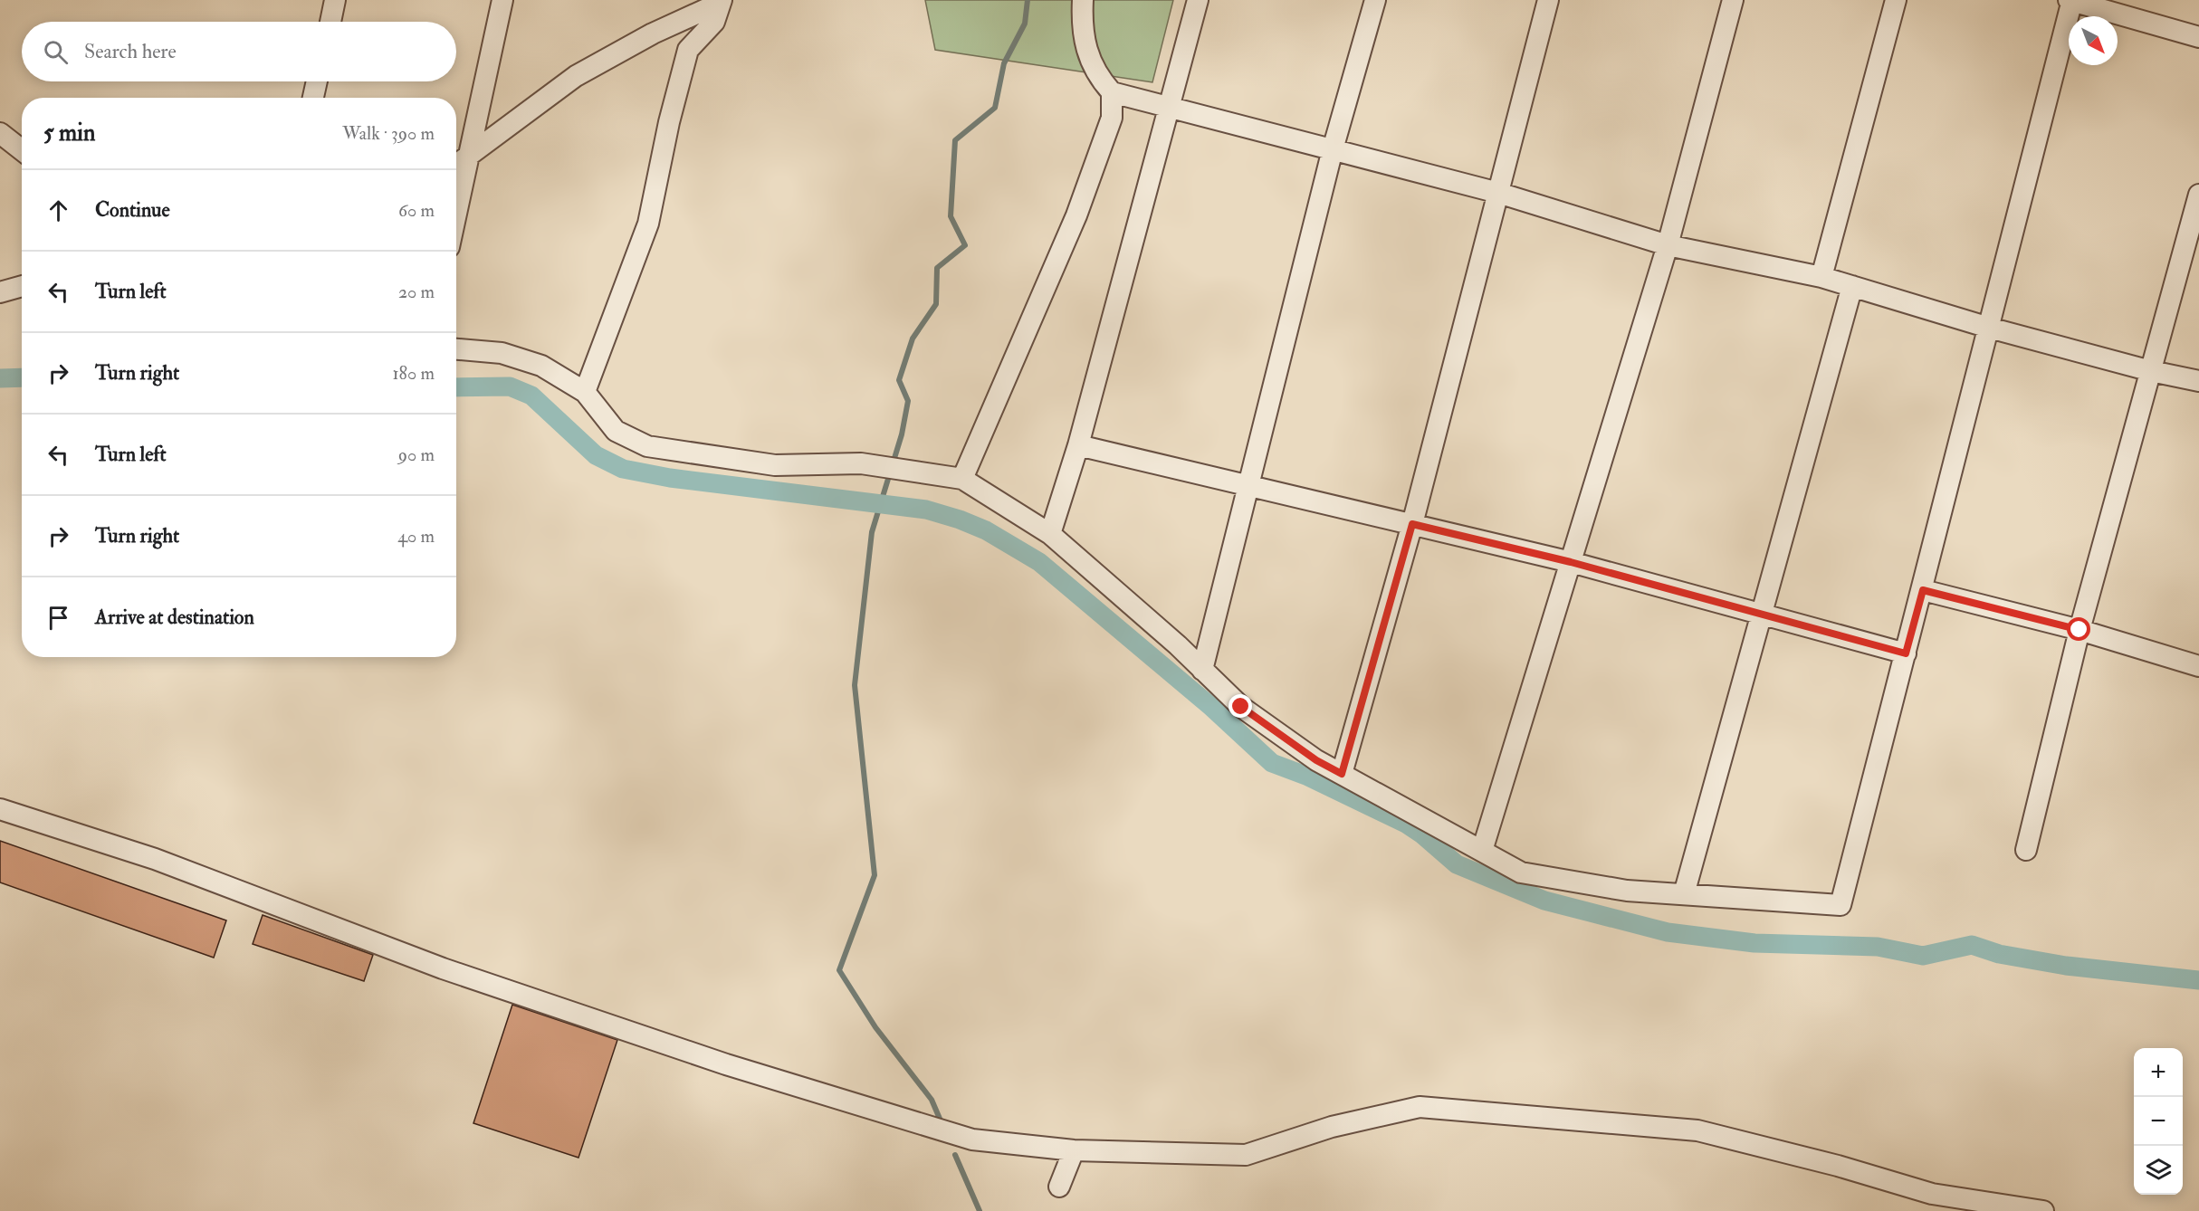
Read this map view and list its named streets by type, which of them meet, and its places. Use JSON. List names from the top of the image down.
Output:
{
  "north": "bottom right",
  "page": {
    "search": "Search here",
    "heading": ["5 min", "Walk · 390 m"],
    "list": [
      ["Continue", "60 m"],
      ["Turn left", "20 m"],
      ["Turn right", "180 m"],
      ["Turn left", "90 m"],
      ["Turn right", "40 m"],
      "Arrive at destination"
    ],
    "map_buttons": ["+", "−"]
  }
}
